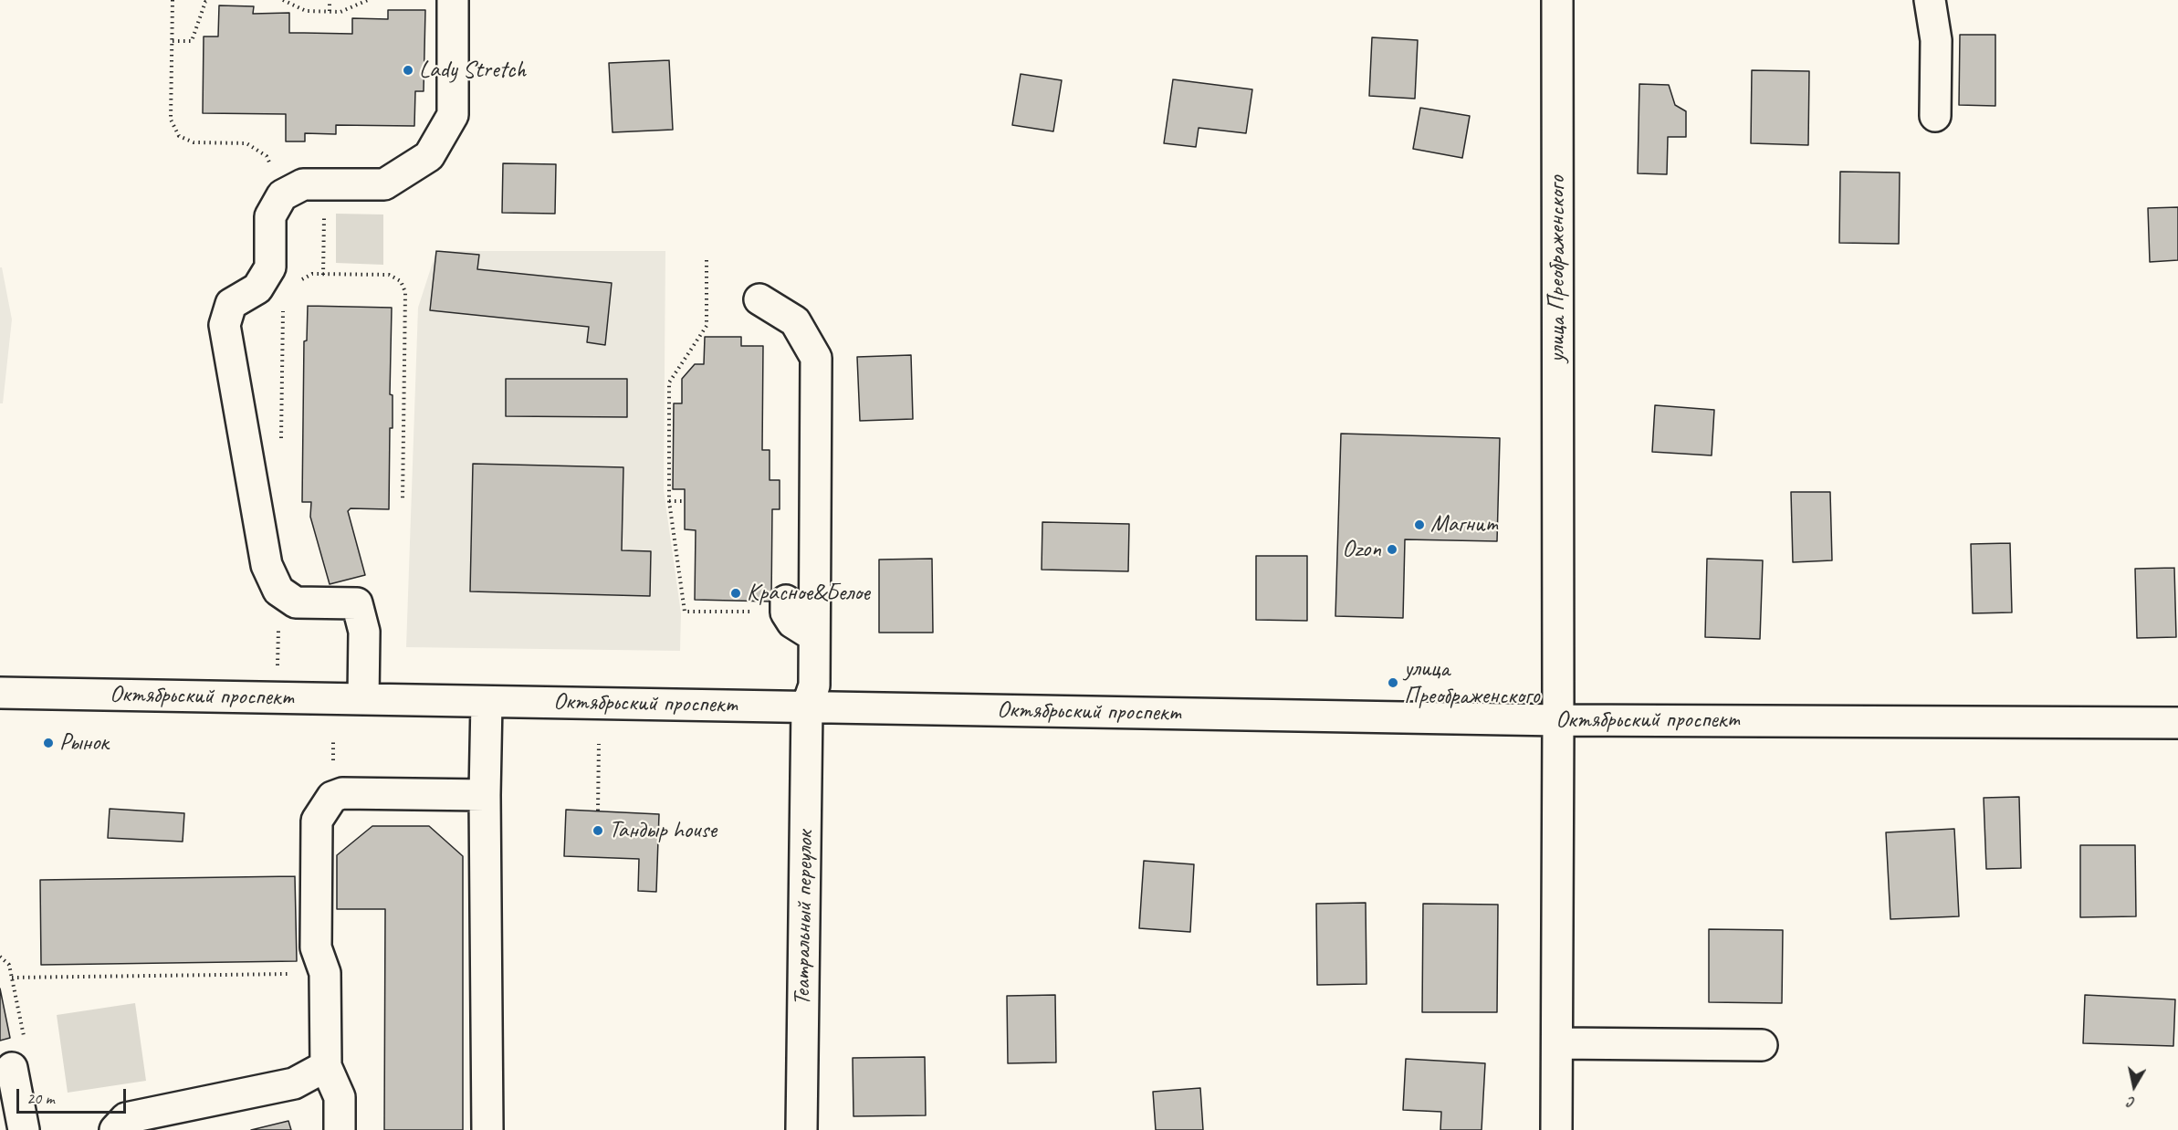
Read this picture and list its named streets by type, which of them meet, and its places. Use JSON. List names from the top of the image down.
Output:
{
  "streets": {
    "street": ["улица Преображенского", "Октябрьский проспект", "Театральный переулок"]
  },
  "crossings": [
    ["улица Преображенского", "Октябрьский проспект"],
    ["Октябрьский проспект", "Театральный переулок"]
  ],
  "places": [
    "Lady Stretch",
    "Магнит",
    "Ozon",
    "Красное&Белое",
    "улица Преображенского",
    "Рынок",
    "Тандыр house"
  ],
  "scale_bar": "20 m",
  "north": "bottom"
}
